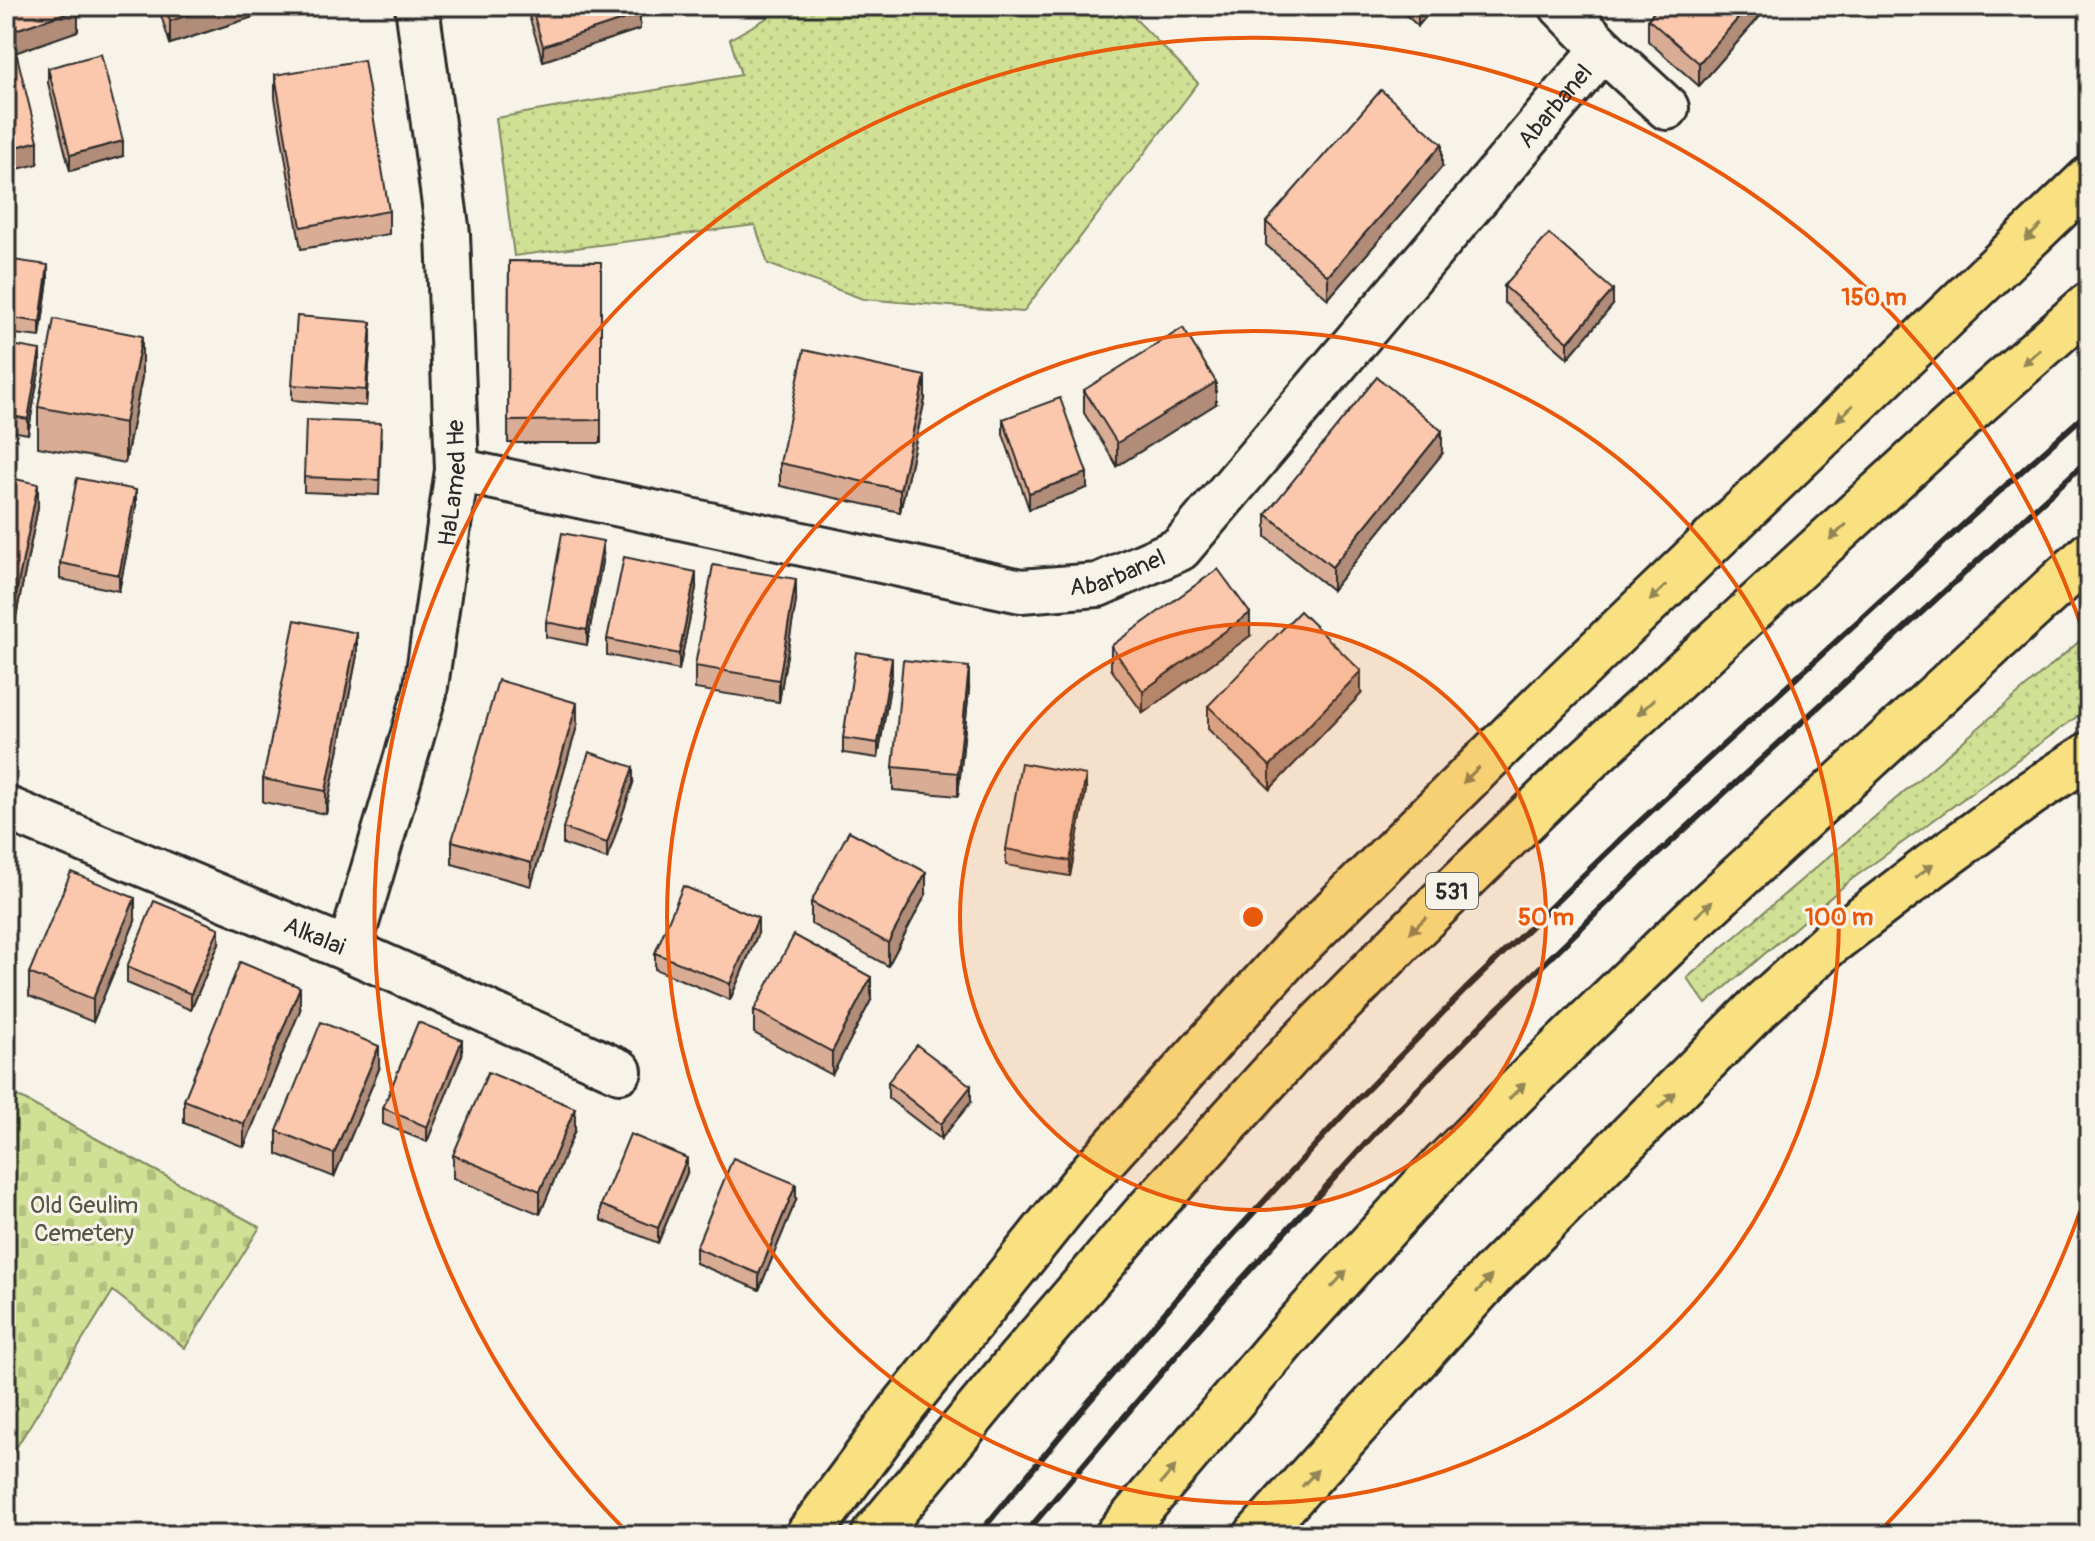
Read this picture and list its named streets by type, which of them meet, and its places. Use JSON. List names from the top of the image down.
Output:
{
  "streets": {
    "highway": ["531"],
    "street": ["Abarbanel", "HaLamed He", "Alkalai"]
  },
  "crossings": [
    ["Abarbanel", "HaLamed He"],
    ["HaLamed He", "Alkalai"]
  ],
  "parks": ["Old Geulim Cemetery"],
  "rings": ["150 m", "50 m", "100 m"]
}
